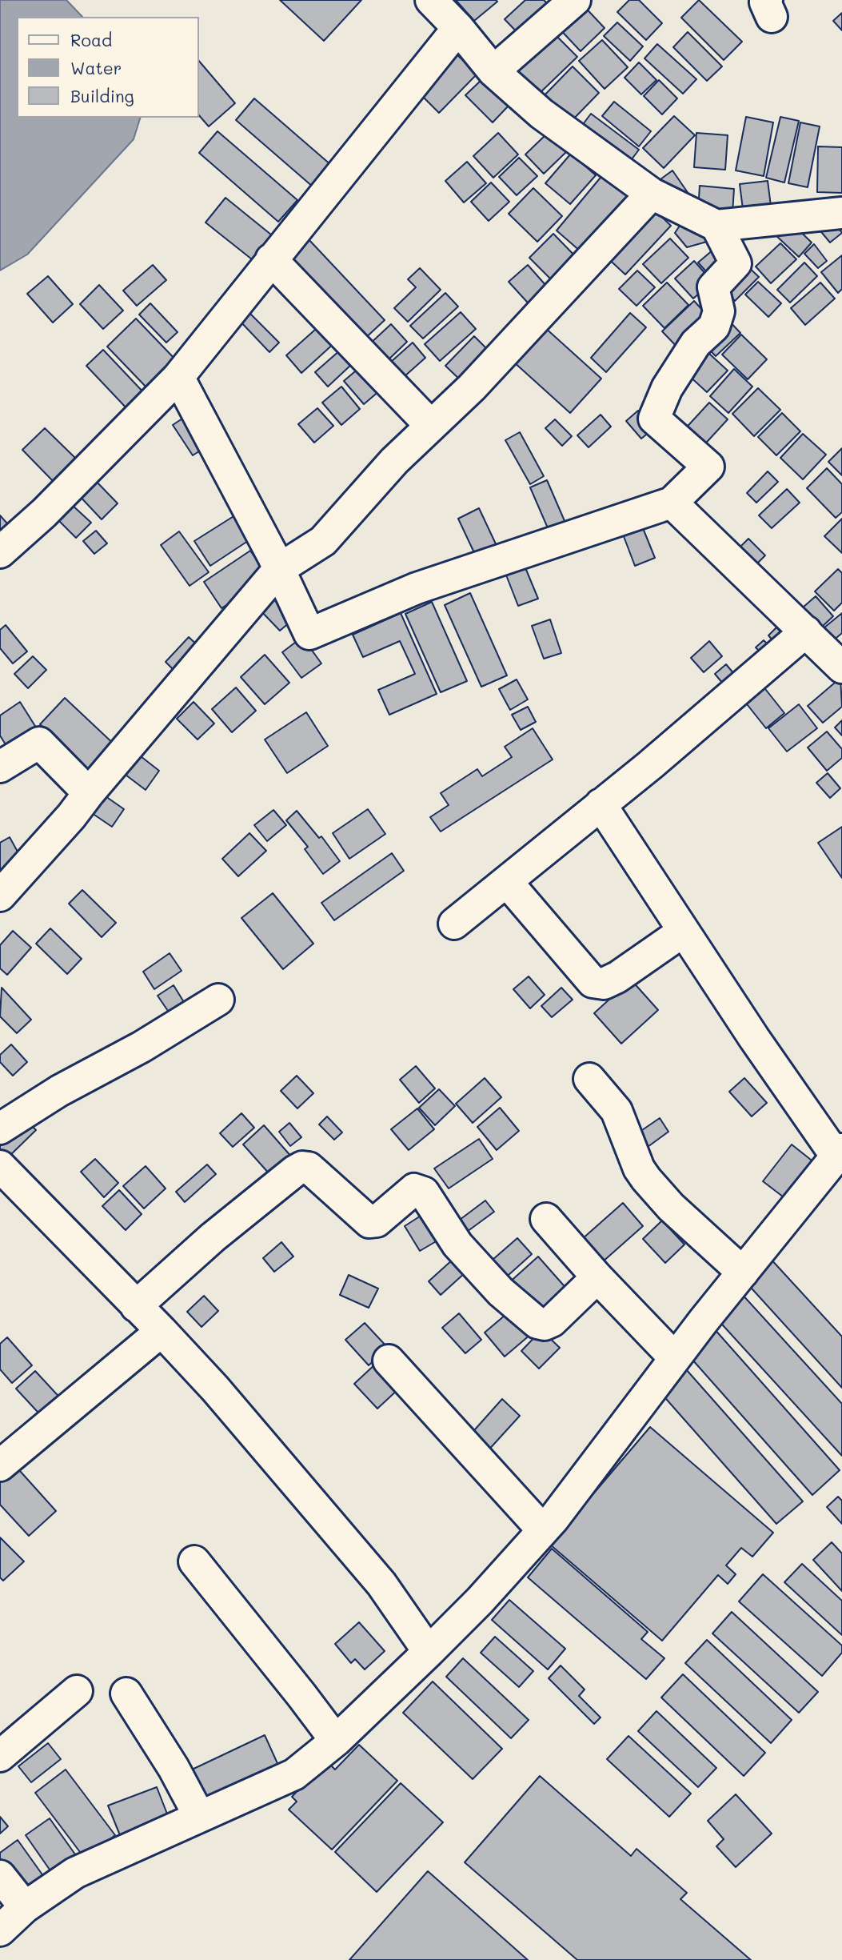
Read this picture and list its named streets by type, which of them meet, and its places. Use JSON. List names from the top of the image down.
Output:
{
  "legend": ["Road", "Water", "Building"]
}
